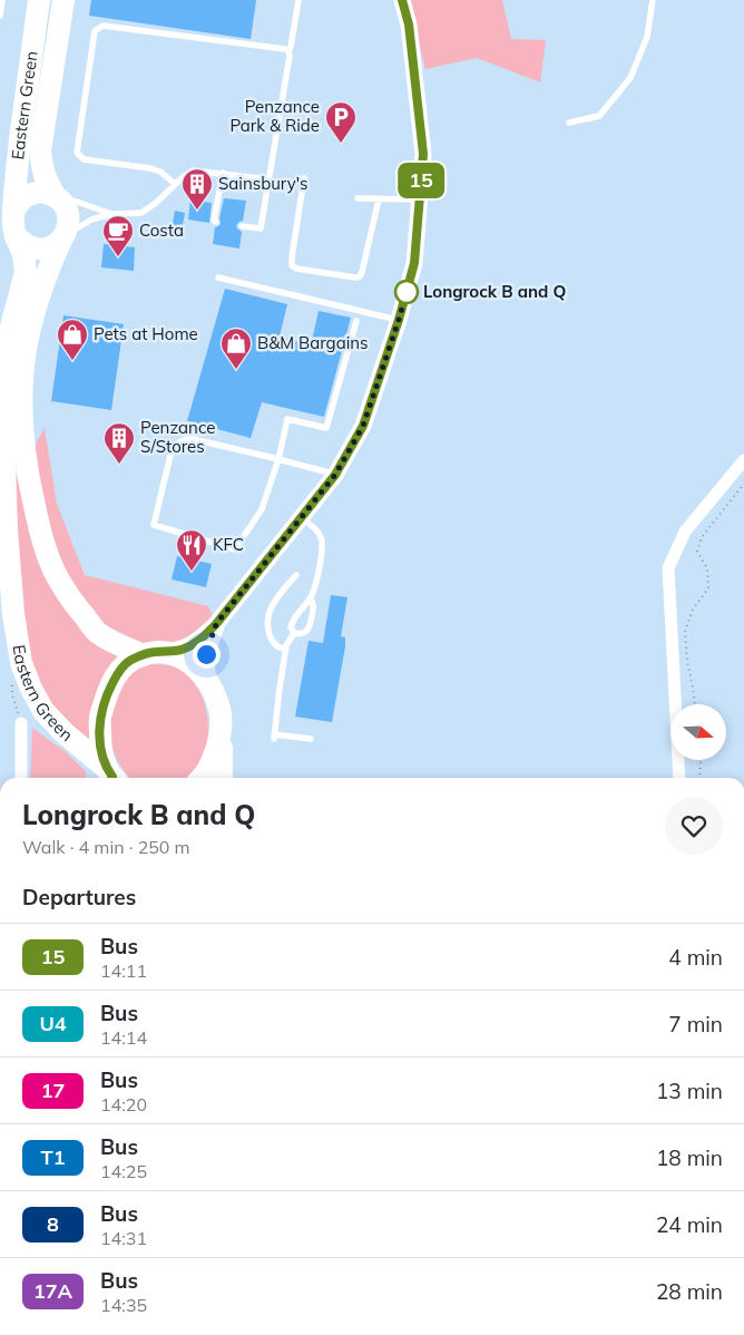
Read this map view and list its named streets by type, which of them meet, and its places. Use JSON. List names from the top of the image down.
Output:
{
  "streets": {
    "highway": ["Eastern Green"]
  },
  "places": {
    "parking": ["Penzance Park & Ride"],
    "building": ["Sainsbury's", "Penzance S/Stores"],
    "cafe": ["Costa"],
    "other": ["Longrock B and Q"],
    "shop": ["Pets at Home", "B&M Bargains"],
    "restaurant": ["KFC"]
  },
  "lines": ["bus line 15"],
  "north": "right",
  "page": {
    "on_map": "15",
    "heading": [
      ["Longrock B and Q", "Walk · 4 min · 250 m"],
      "Departures"
    ],
    "list": [
      {
        "mark": "15",
        "name": "Bus",
        "note": "14:11",
        "value": "4 min"
      },
      {
        "mark": "U4",
        "name": "Bus",
        "note": "14:14",
        "value": "7 min"
      },
      {
        "mark": "17",
        "name": "Bus",
        "note": "14:20",
        "value": "13 min"
      },
      {
        "mark": "T1",
        "name": "Bus",
        "note": "14:25",
        "value": "18 min"
      },
      {
        "mark": "8",
        "name": "Bus",
        "note": "14:31",
        "value": "24 min"
      },
      {
        "mark": "17A",
        "name": "Bus",
        "note": "14:35",
        "value": "28 min"
      }
    ]
  }
}
